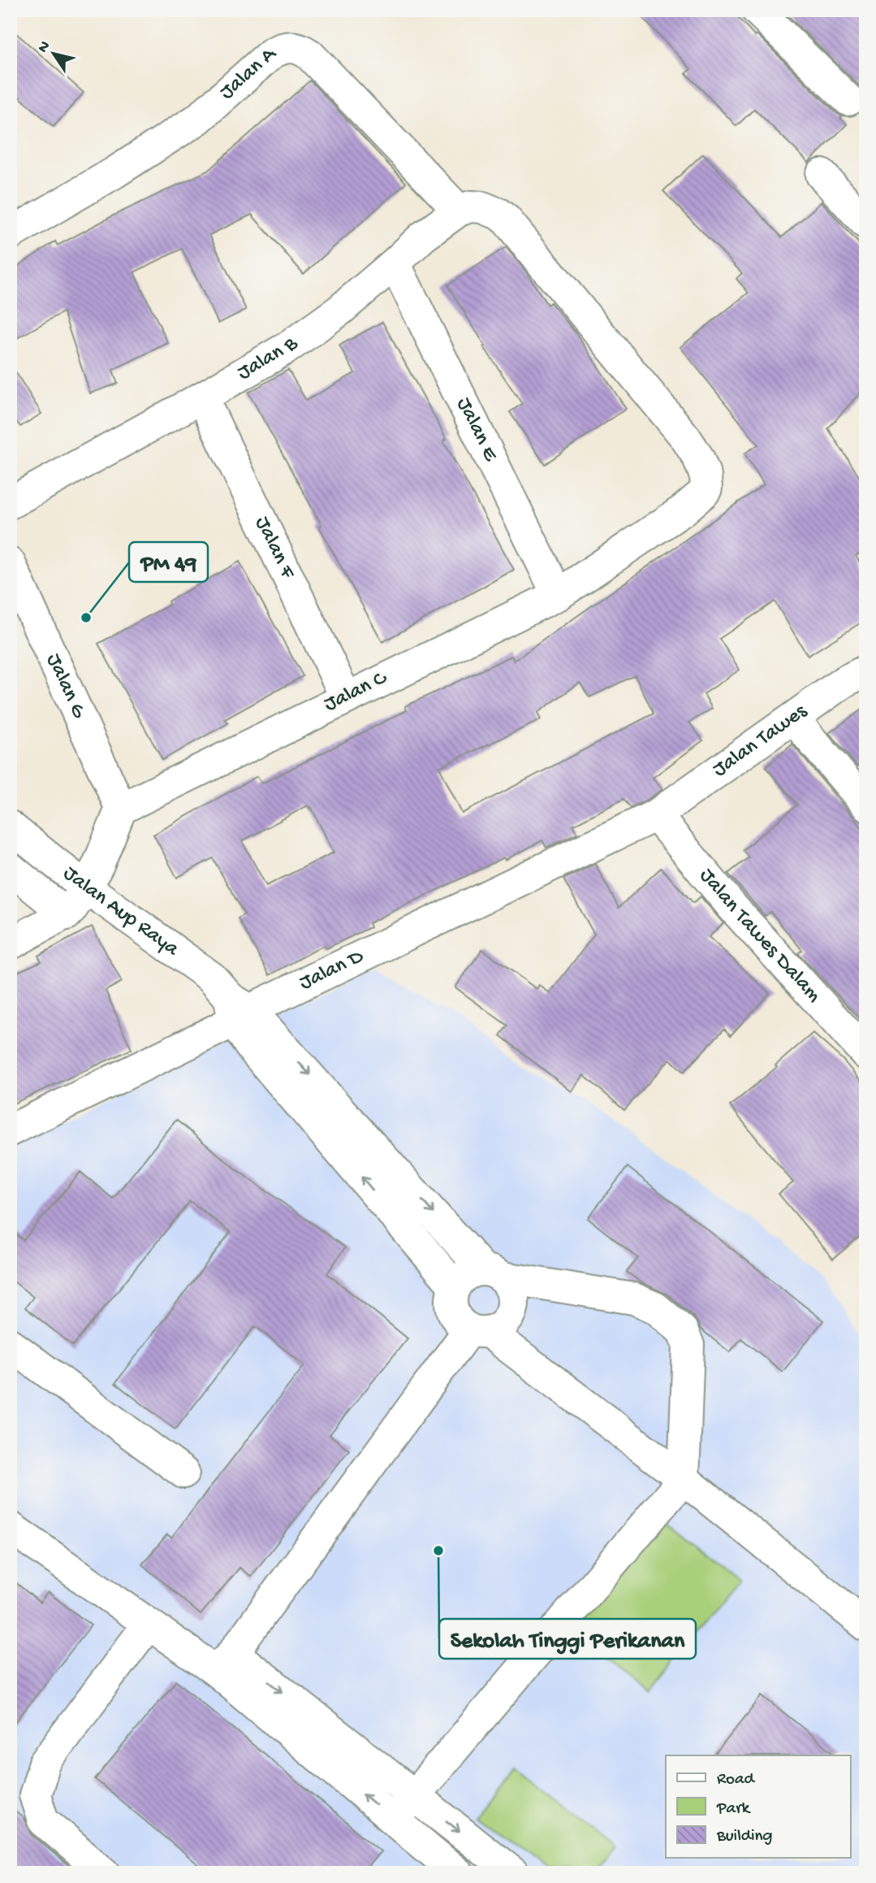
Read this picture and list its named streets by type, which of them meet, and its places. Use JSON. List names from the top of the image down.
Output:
{
  "streets": {
    "street": [
      "Jalan A",
      "Jalan B",
      "Jalan E",
      "Jalan F",
      "Jalan G",
      "Jalan C",
      "Jalan Tawes",
      "Jalan Aup Raya",
      "Jalan Tawes Dalam",
      "Jalan D"
    ]
  },
  "crossings": [
    ["Jalan A", "Jalan B"],
    ["Jalan A", "Jalan C"],
    ["Jalan B", "Jalan E"],
    ["Jalan B", "Jalan F"],
    ["Jalan B", "Jalan C"],
    ["Jalan E", "Jalan C"],
    ["Jalan F", "Jalan C"],
    ["Jalan G", "Jalan C"],
    ["Jalan Tawes", "Jalan Tawes Dalam"],
    ["Jalan Tawes", "Jalan D"],
    ["Jalan Aup Raya", "Jalan D"],
    ["Jalan Tawes Dalam", "Jalan D"]
  ],
  "places": ["PM 49", "Sekolah Tinggi Perikanan"],
  "legend": ["Road", "Park", "Building"],
  "north": "top left"
}
